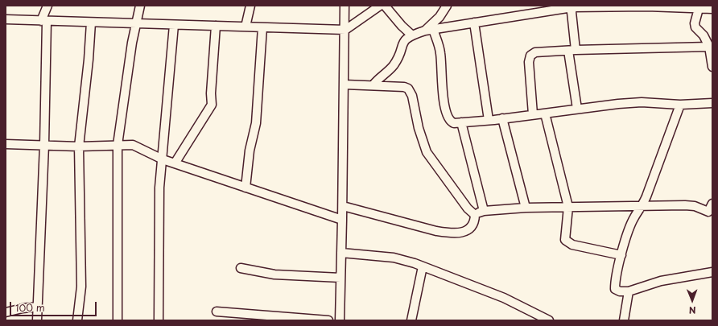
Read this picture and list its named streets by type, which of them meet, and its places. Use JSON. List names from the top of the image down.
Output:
{
  "scale_bar": "100 m",
  "north": "bottom"
}
